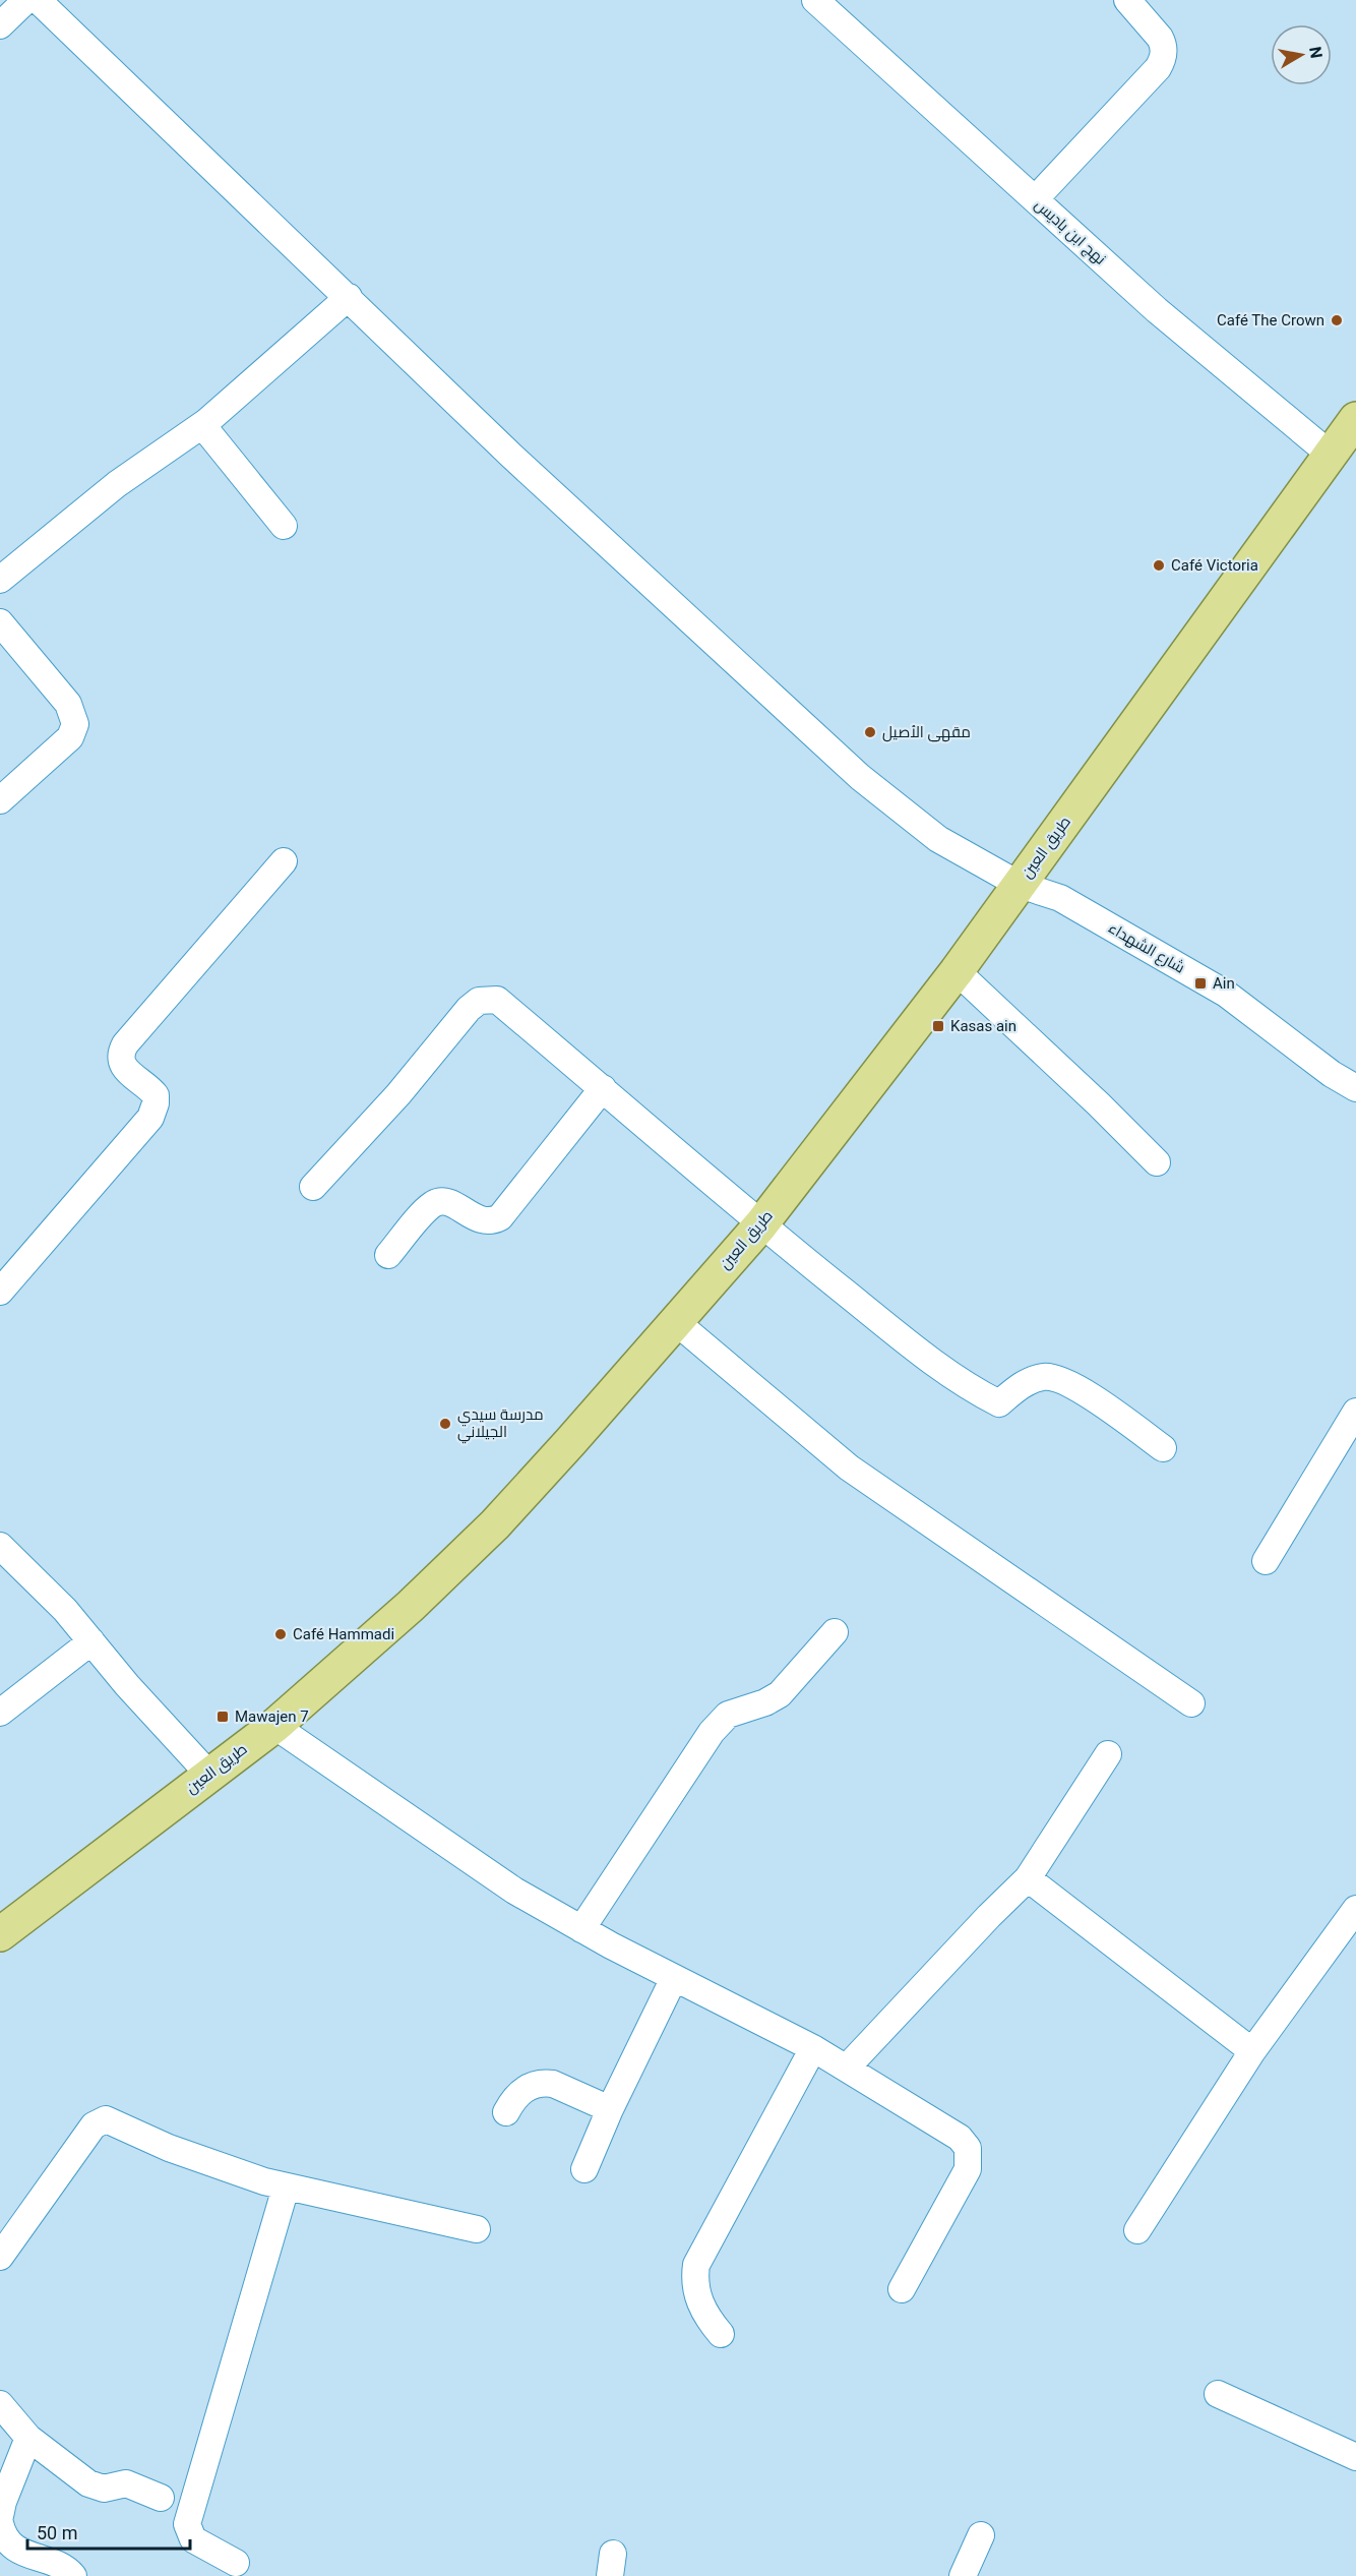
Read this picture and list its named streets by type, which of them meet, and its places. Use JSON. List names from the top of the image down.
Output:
{
  "streets": {
    "main road": ["طريق العين"],
    "street": ["نهج ابن باديس", "شارع الشهداء"]
  },
  "crossings": [
    ["نهج ابن باديس", "طريق العين"],
    ["طريق العين", "شارع الشهداء"]
  ],
  "places": {
    "other": [
      "Café The Crown",
      "Café Victoria",
      "مقهى الأصيل",
      "مدرسة سيدي الجيلاني",
      "Café Hammadi"
    ],
    "transit": ["Ain", "Kasas ain", "Mawajen 7"]
  },
  "scale_bar": "50 m",
  "north": "right"
}
